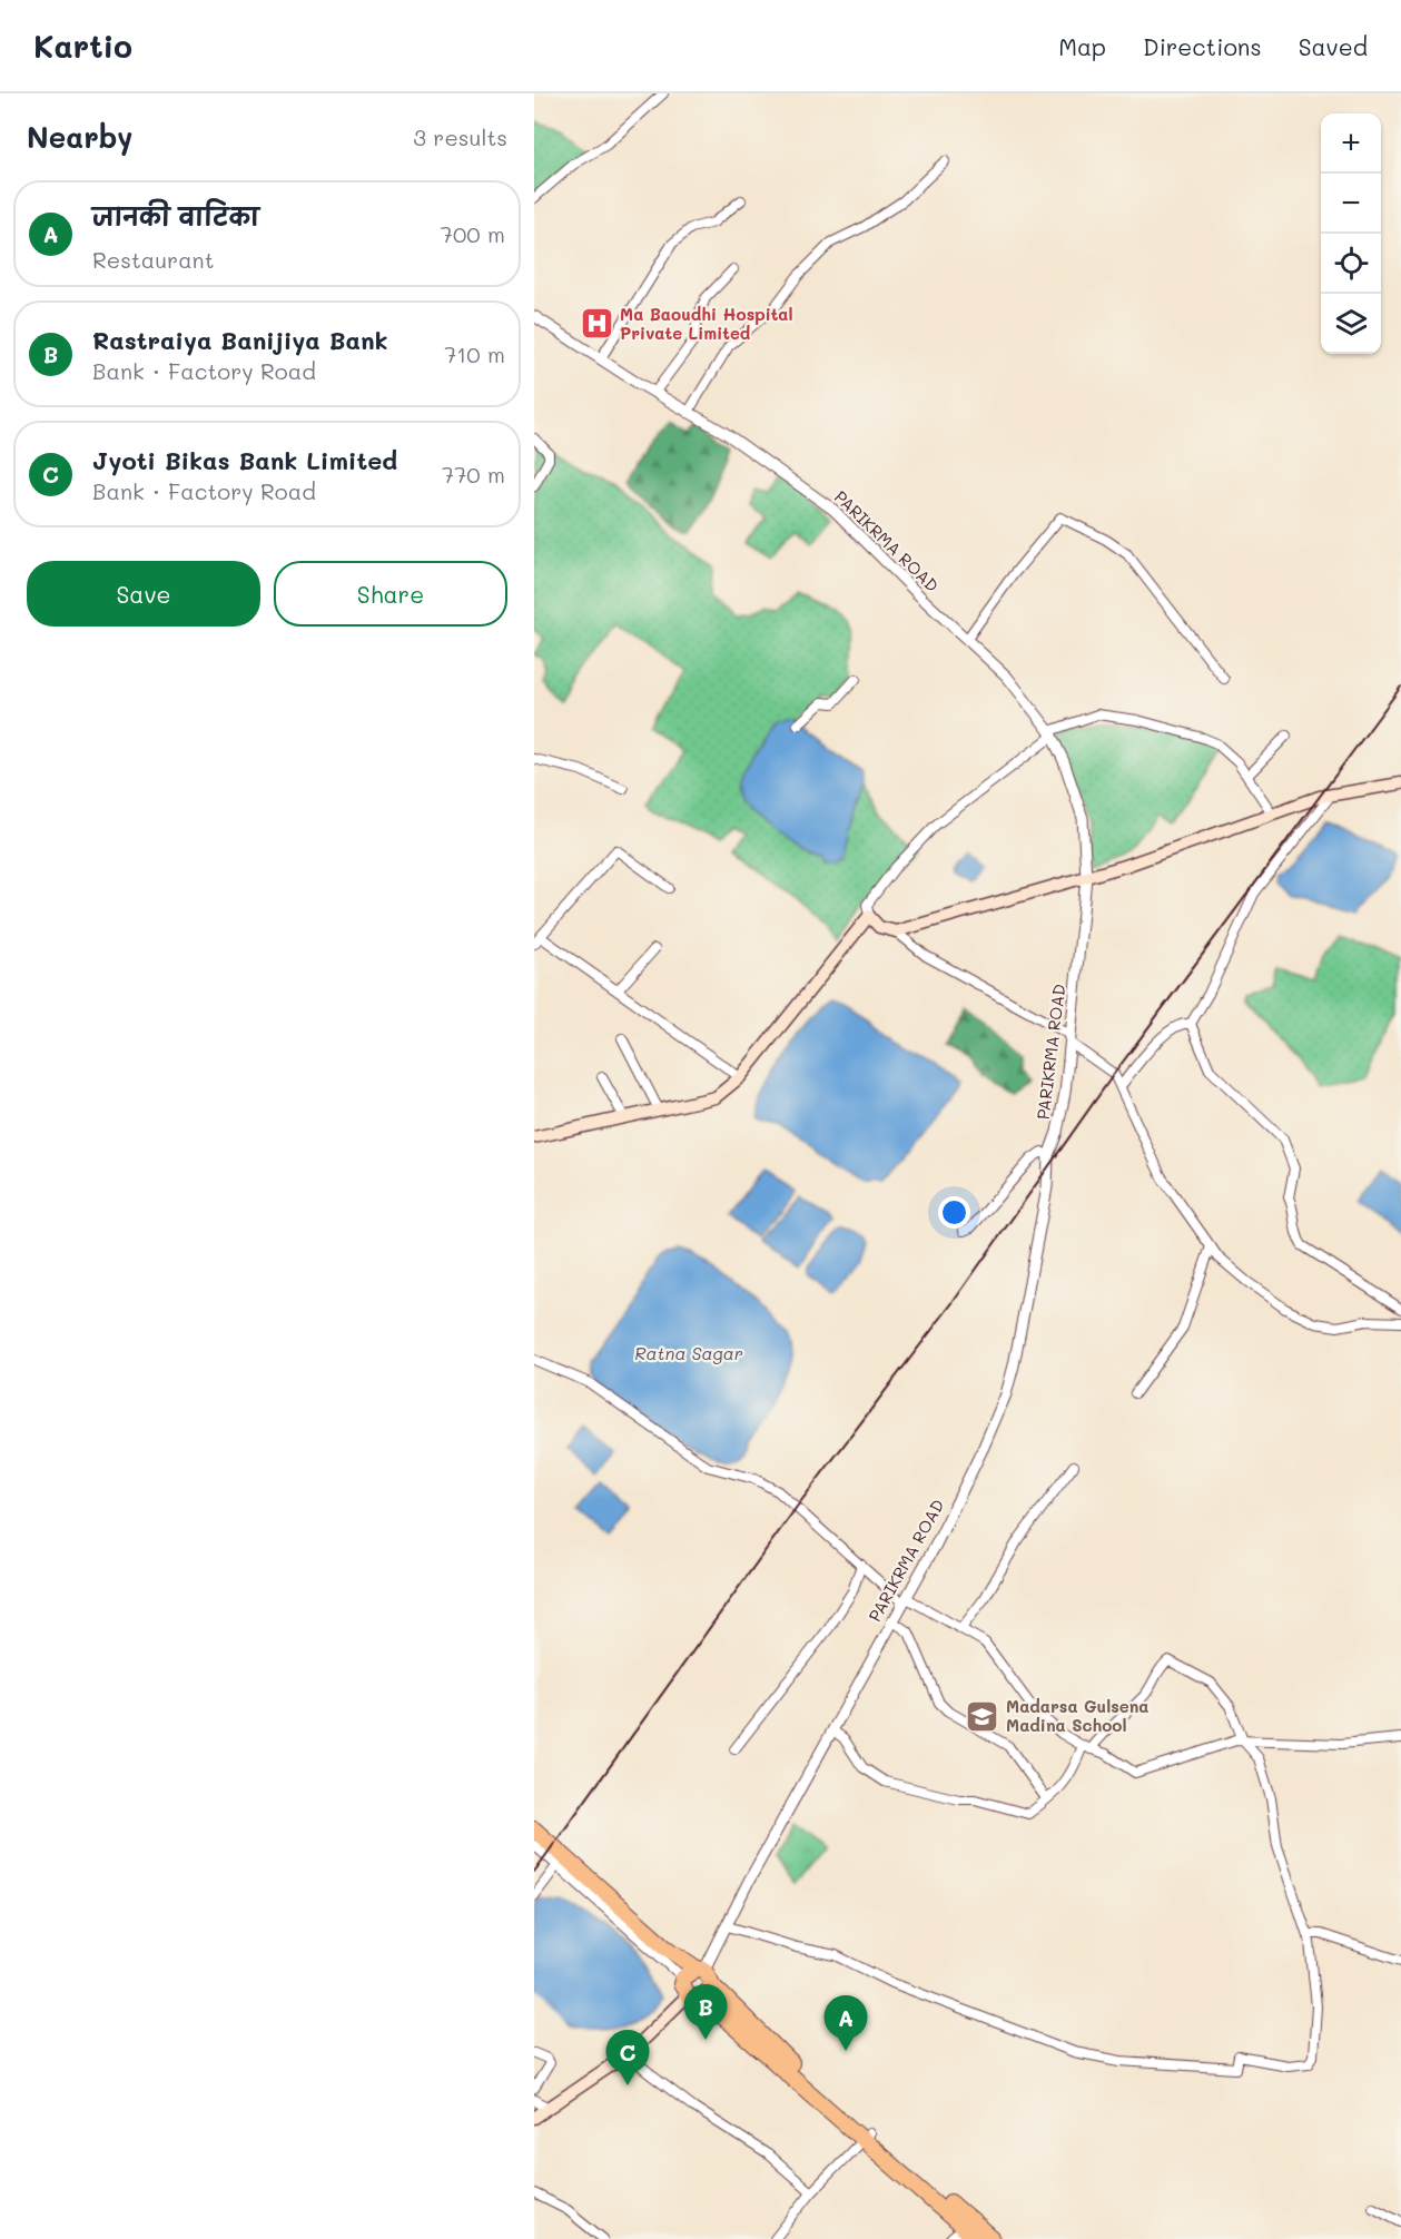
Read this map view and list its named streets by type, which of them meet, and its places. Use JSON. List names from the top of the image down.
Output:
{
  "streets": {
    "street": ["PARIKRMA ROAD"]
  },
  "water": ["Ratna Sagar"],
  "places": {
    "hospital": ["Ma Baoudhi Hospital Private Limited"],
    "school or university": ["Madarsa Gulsena Madina School"]
  },
  "page": {
    "header": "Kartio",
    "nav": ["Map", "Directions", "Saved"],
    "heading": ["Nearby", "3 results"],
    "map_buttons": ["+", "−"],
    "list": [
      {
        "mark": "A",
        "name": "जानकी वाटिका",
        "note": "Restaurant",
        "value": "700 m"
      },
      {
        "mark": "B",
        "name": "Rastraiya Banijiya Bank",
        "note": "Bank · Factory Road",
        "value": "710 m"
      },
      {
        "mark": "C",
        "name": "Jyoti Bikas Bank Limited",
        "note": "Bank · Factory Road",
        "value": "770 m"
      }
    ],
    "buttons": ["Save", "Share"],
    "pins": ["B", "A", "C"]
  }
}
